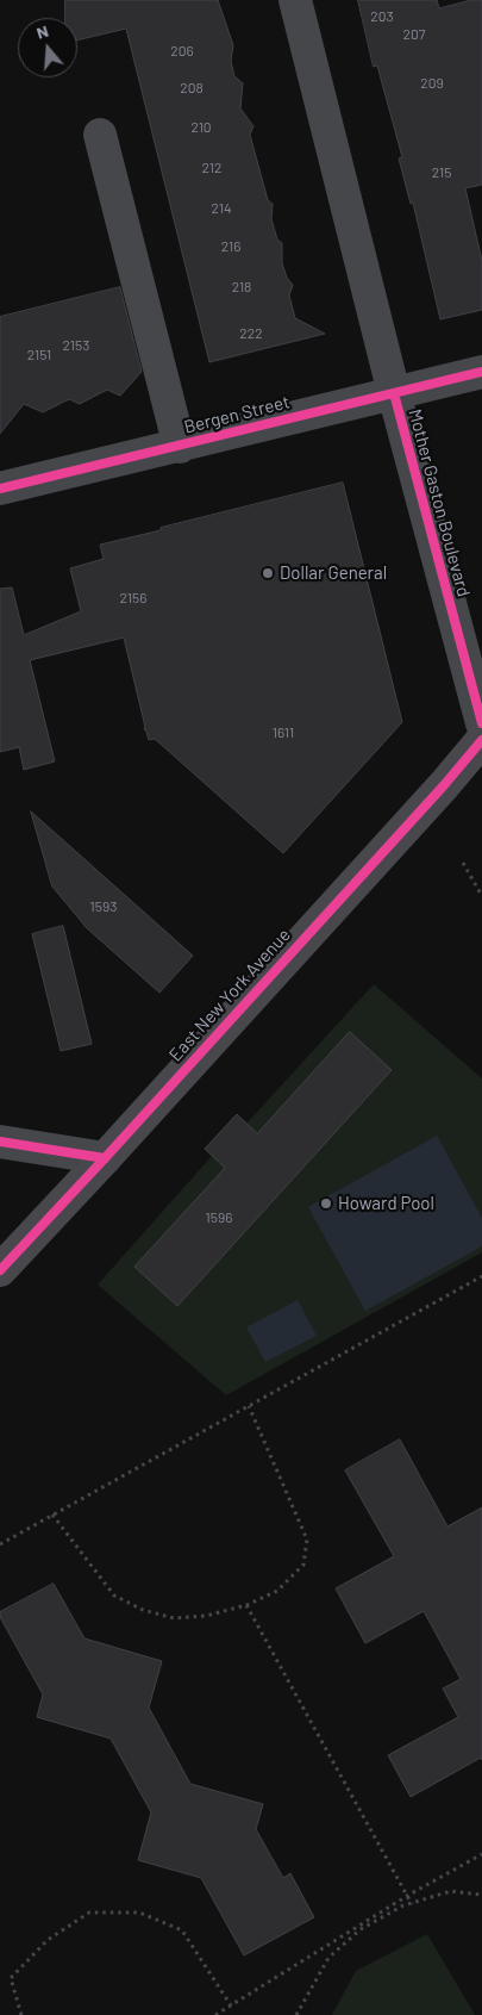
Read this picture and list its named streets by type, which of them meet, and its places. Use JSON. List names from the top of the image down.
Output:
{
  "streets": {
    "main road": ["East New York Avenue"],
    "street": ["Bergen Street", "Mother Gaston Boulevard"]
  },
  "crossings": [
    ["Bergen Street", "Mother Gaston Boulevard"]
  ],
  "places": ["Dollar General", "Howard Pool"],
  "house_numbers": [
    "203",
    "207",
    "206",
    "209",
    "208",
    "210",
    "212",
    "215",
    "214",
    "216",
    "218",
    "222",
    "2153",
    "2151",
    "2156",
    "1611",
    "1593",
    "1596"
  ],
  "north": "top"
}
